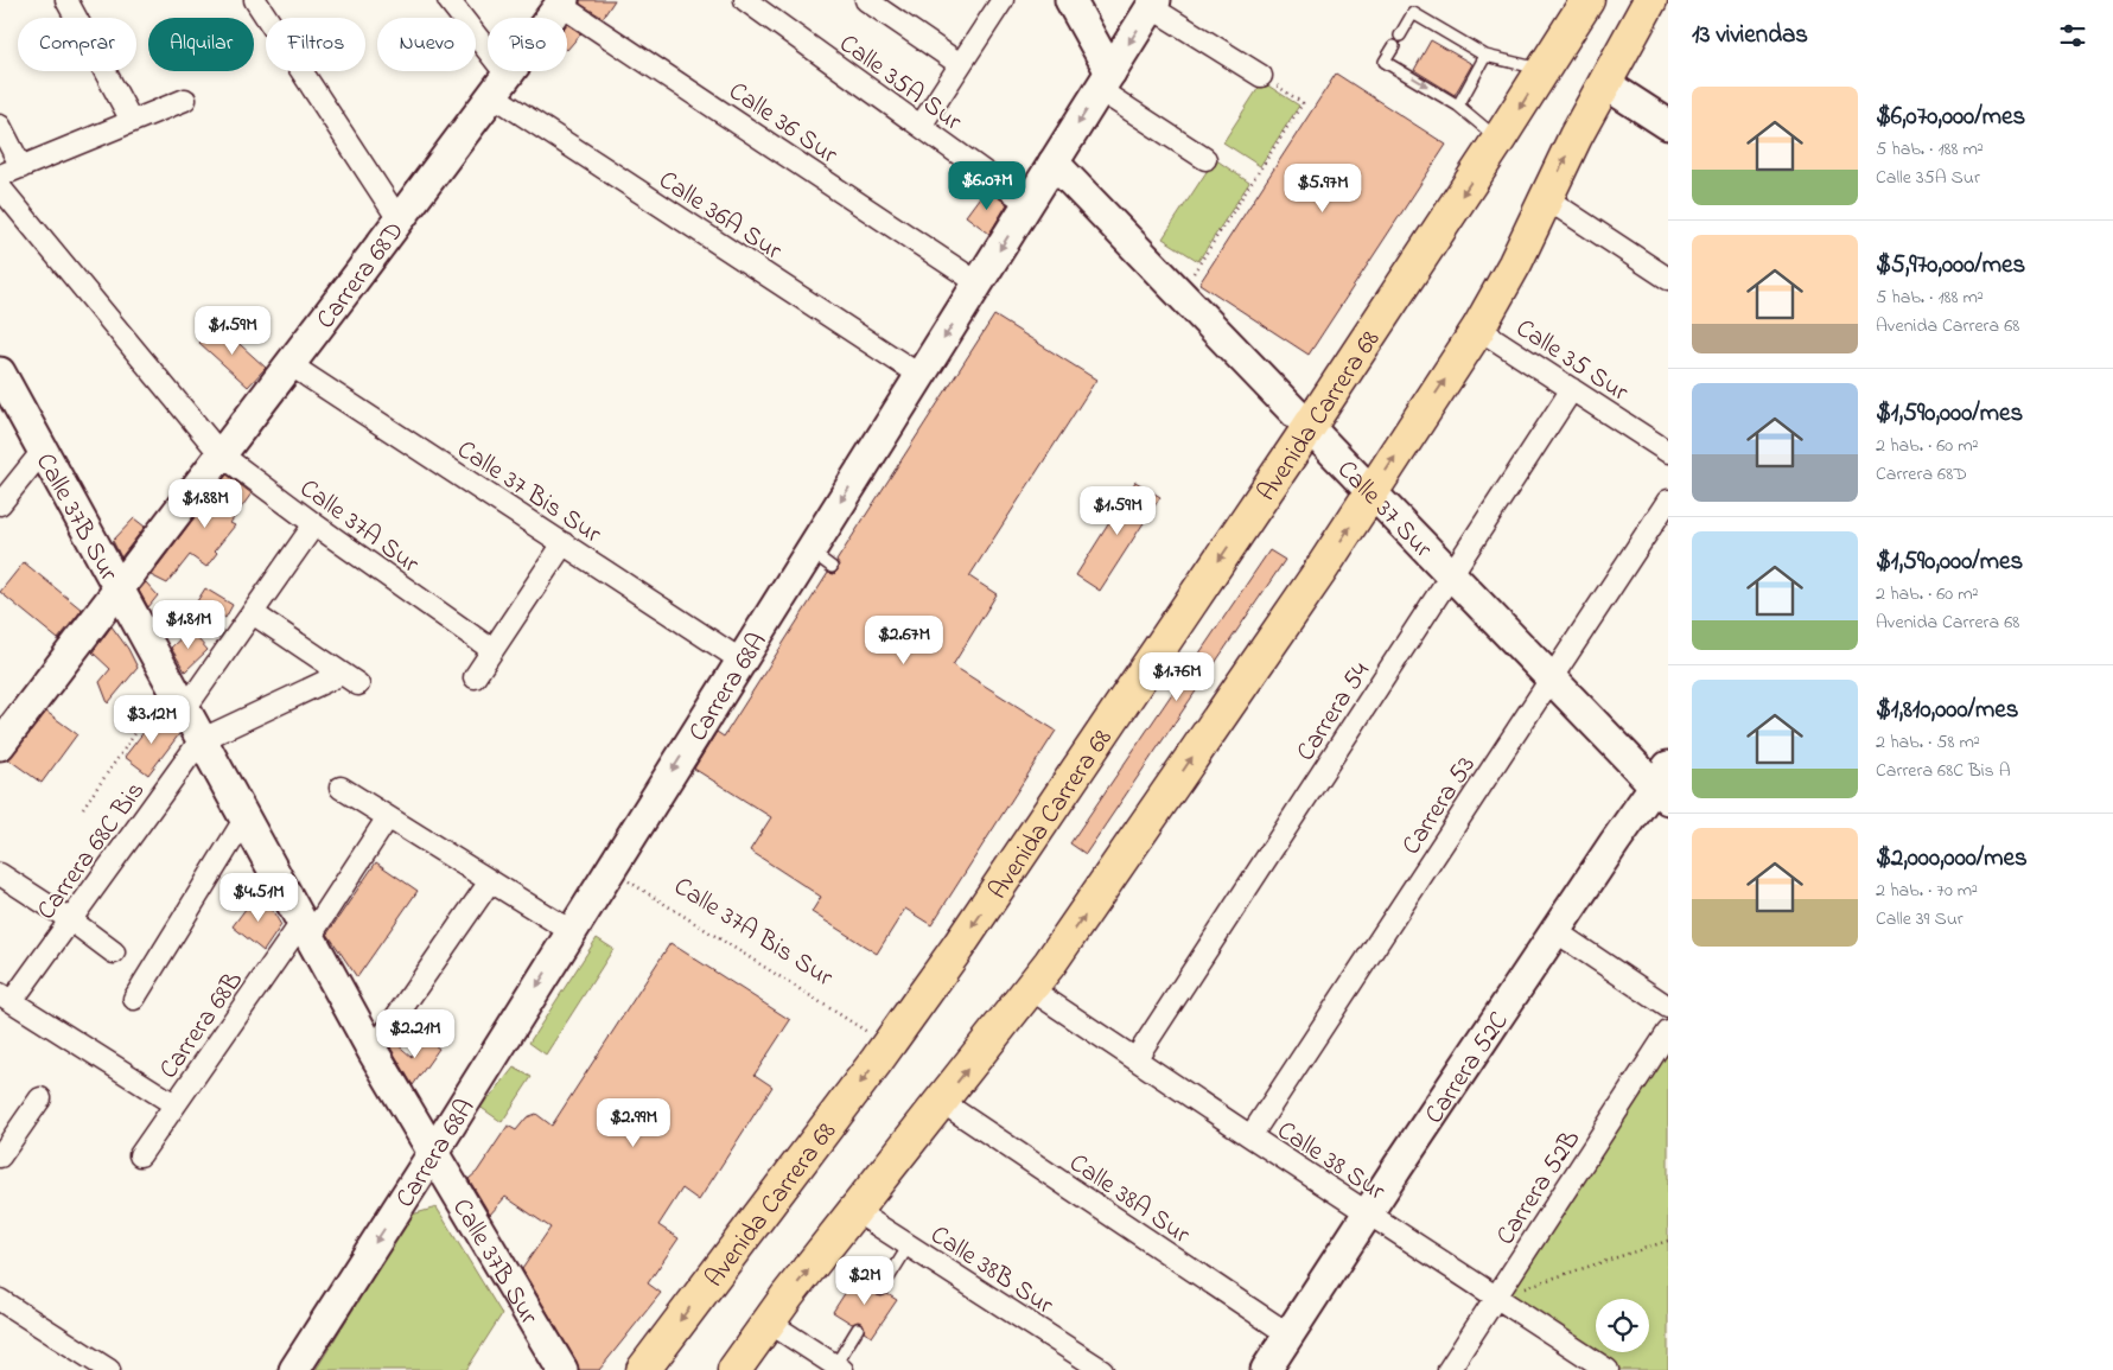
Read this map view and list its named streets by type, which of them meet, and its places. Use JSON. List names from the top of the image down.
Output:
{
  "streets": {
    "main road": ["Avenida Carrera 68"],
    "street": [
      "Calle 35A Sur",
      "Calle 36 Sur",
      "Calle 36A Sur",
      "Carrera 68D",
      "Calle 35 Sur",
      "Calle 37 Bis Sur",
      "Calle 37 Sur",
      "Calle 37B Sur",
      "Calle 37A Sur",
      "Carrera 68A",
      "Carrera 54",
      "Carrera 53",
      "Carrera 68C Bis",
      "Carrera 68B",
      "Carrera 52C",
      "Calle 38 Sur",
      "Carrera 52B",
      "Calle 38A Sur",
      "Calle 38B Sur"
    ],
    "path": ["Calle 37A Bis Sur"]
  },
  "crossings": [
    ["Calle 35A Sur", "Carrera 68A"],
    ["Calle 36 Sur", "Carrera 68D"],
    ["Calle 36 Sur", "Carrera 68A"],
    ["Calle 36A Sur", "Carrera 68D"],
    ["Calle 36A Sur", "Carrera 68A"],
    ["Carrera 68D", "Calle 37 Bis Sur"],
    ["Carrera 68D", "Calle 37B Sur"],
    ["Carrera 68D", "Calle 37A Sur"],
    ["Calle 35 Sur", "Carrera 54"],
    ["Avenida Carrera 68", "Calle 37 Sur"],
    ["Calle 37 Bis Sur", "Carrera 68A"],
    ["Calle 37 Sur", "Carrera 68A"],
    ["Calle 37 Sur", "Carrera 54"],
    ["Calle 37 Sur", "Carrera 53"],
    ["Calle 37 Sur", "Carrera 52C"],
    ["Calle 37B Sur", "Carrera 68A"],
    ["Calle 37B Sur", "Carrera 68C Bis"],
    ["Calle 37B Sur", "Carrera 68B"],
    ["Carrera 68A", "Calle 37A Bis Sur"],
    ["Carrera 54", "Calle 38 Sur"],
    ["Carrera 53", "Calle 38 Sur"],
    ["Carrera 52C", "Calle 38 Sur"],
    ["Carrera 52C", "Calle 38A Sur"],
    ["Calle 38 Sur", "Carrera 52B"]
  ],
  "page": {
    "heading": "13 viviendas",
    "chip": [
      "Comprar",
      "Alquilar",
      "Filtros",
      "Nuevo",
      "Piso"
    ],
    "list": [
      {
        "name": "$6,070,000/mes",
        "note": "5 hab. · 188 m² · Calle 35A Sur"
      },
      {
        "name": "$5,970,000/mes",
        "note": "5 hab. · 188 m² · Avenida Carrera 68"
      },
      {
        "name": "$1,590,000/mes",
        "note": "2 hab. · 60 m² · Carrera 68D"
      },
      {
        "name": "$1,590,000/mes",
        "note": "2 hab. · 60 m² · Avenida Carrera 68"
      },
      {
        "name": "$1,810,000/mes",
        "note": "2 hab. · 58 m² · Carrera 68C Bis A"
      },
      {
        "name": "$2,000,000/mes",
        "note": "2 hab. · 70 m² · Calle 39 Sur"
      }
    ],
    "price": [
      "$6.07M",
      "$5.97M",
      "$1.59M",
      "$1.88M",
      "$1.59M",
      "$1.81M",
      "$2.67M",
      "$1.76M",
      "$3.12M",
      "$4.51M",
      "$2.21M",
      "$2.99M",
      "$2M"
    ]
  }
}
